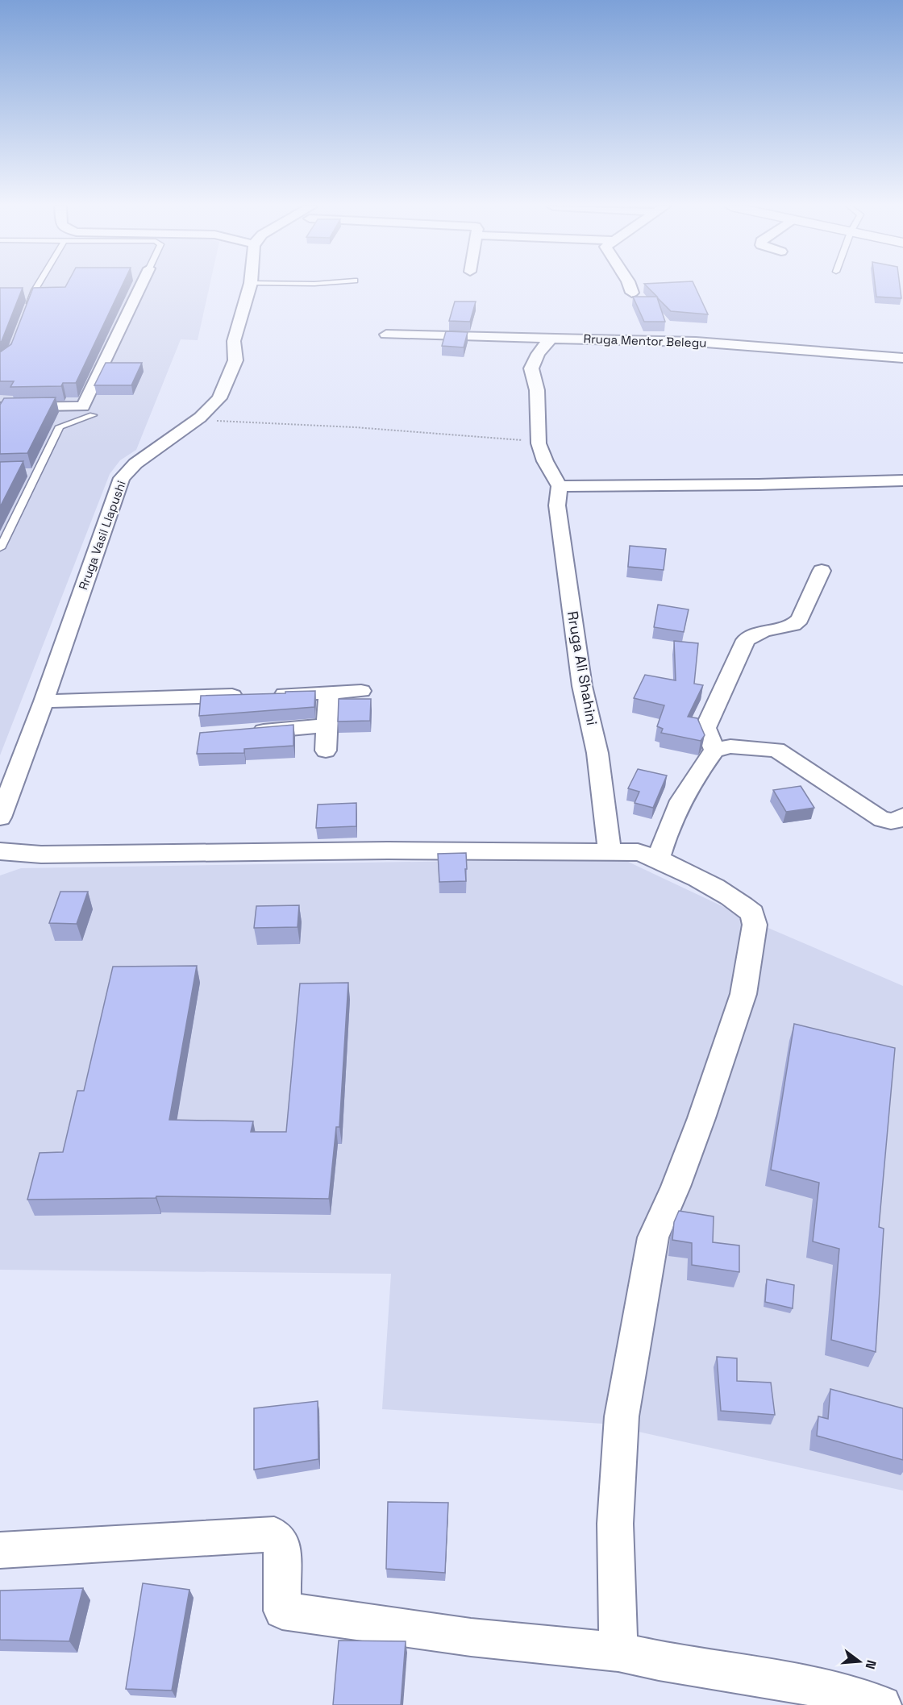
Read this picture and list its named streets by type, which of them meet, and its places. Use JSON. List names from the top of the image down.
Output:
{
  "streets": {
    "street": ["Rruga Mentor Belegu", "Rruga Vasil Llapushi", "Rruga Ali Shahini"]
  },
  "north": "right"
}
